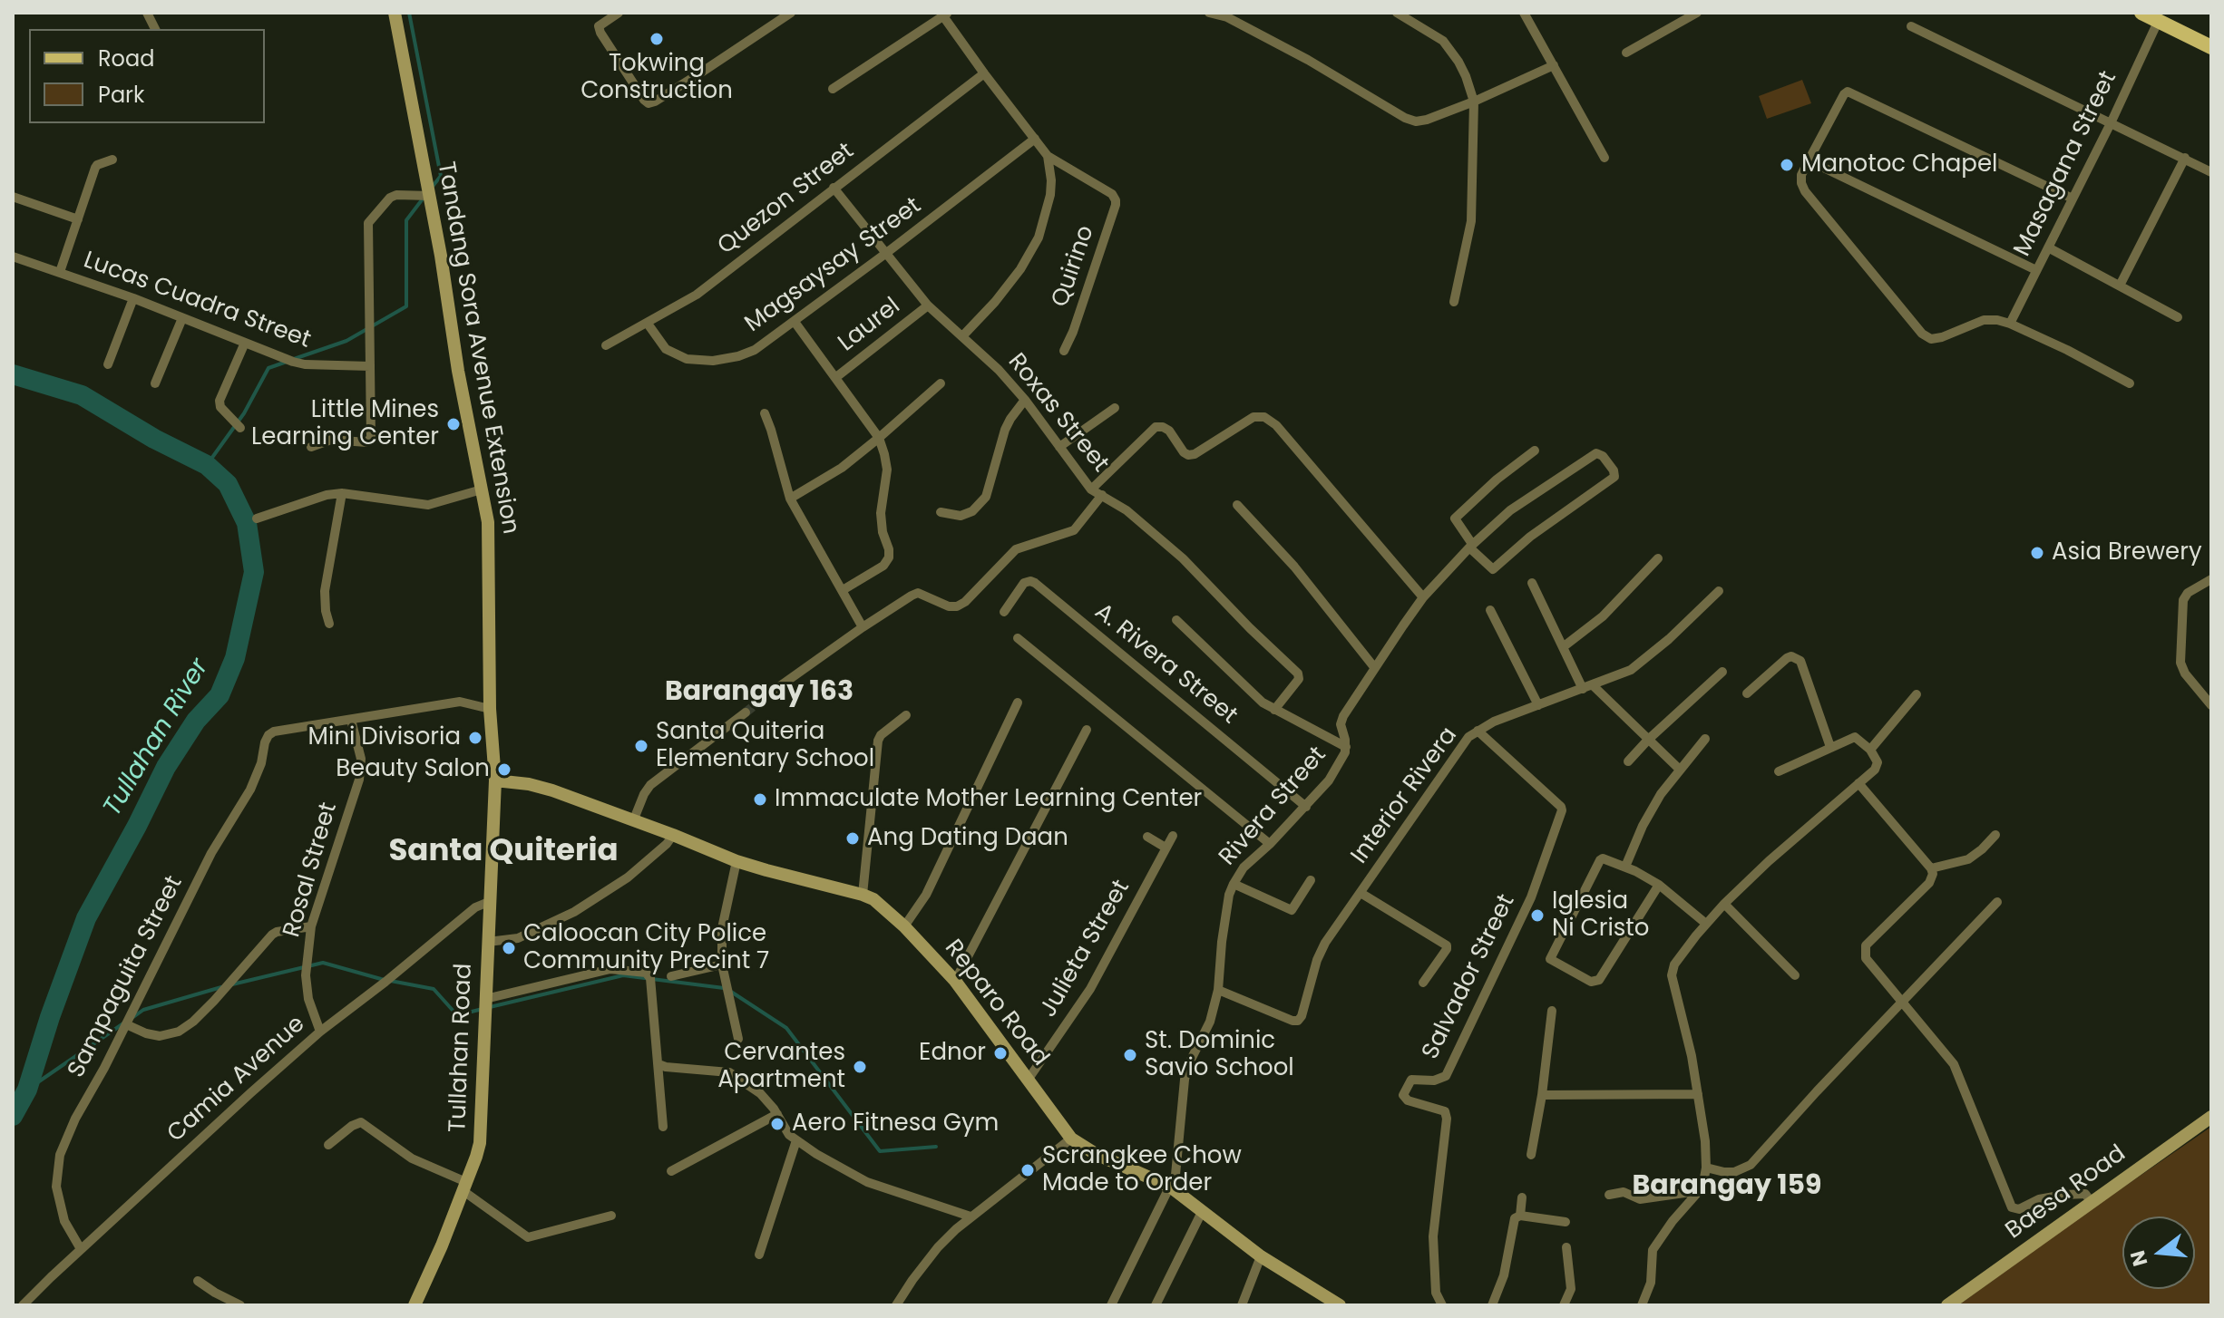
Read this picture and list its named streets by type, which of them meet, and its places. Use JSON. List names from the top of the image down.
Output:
{
  "streets": {
    "main road": [
      "Tandang Sora Avenue Extension",
      "Reparo Road",
      "Tullahan Road",
      "Baesa Road"
    ],
    "street": [
      "Masagana Street",
      "Quezon Street",
      "Magsaysay Street",
      "Quirino",
      "Lucas Cuadra Street",
      "Laurel",
      "Roxas Street",
      "A. Rivera Street",
      "Interior Rivera",
      "Rivera Street",
      "Rosal Street",
      "Julieta Street",
      "Sampaguita Street",
      "Salvador Street",
      "Camia Avenue"
    ]
  },
  "crossings": [
    ["Quezon Street", "Magsaysay Street"],
    ["Quezon Street", "Roxas Street"],
    ["Magsaysay Street", "Roxas Street"],
    ["Laurel", "Roxas Street"],
    ["Tandang Sora Avenue Extension", "Reparo Road"],
    ["Tandang Sora Avenue Extension", "Tullahan Road"],
    ["A. Rivera Street", "Rivera Street"],
    ["Interior Rivera", "Rivera Street"],
    ["Interior Rivera", "Salvador Street"],
    ["Rivera Street", "Reparo Road"],
    ["Rosal Street", "Sampaguita Street"],
    ["Rosal Street", "Camia Avenue"],
    ["Julieta Street", "Reparo Road"],
    ["Sampaguita Street", "Camia Avenue"],
    ["Reparo Road", "Tullahan Road"],
    ["Tullahan Road", "Camia Avenue"]
  ],
  "districts": ["Barangay 163", "Santa Quiteria", "Barangay 159"],
  "water": ["Tullahan River"],
  "places": [
    "Tokwing Construction",
    "Manotoc Chapel",
    "Little Mines Learning Center",
    "Asia Brewery",
    "Mini Divisoria",
    "Santa Quiteria Elementary School",
    "Beauty Salon",
    "Immaculate Mother Learning Center",
    "Ang Dating Daan",
    "Iglesia Ni Cristo",
    "Caloocan City Police Community Precint 7",
    "Ednor",
    "St. Dominic Savio School",
    "Cervantes Apartment",
    "Aero Fitnesa Gym",
    "Scrangkee Chow Made to Order"
  ],
  "legend": ["Road", "Park"],
  "north": "left"
}
